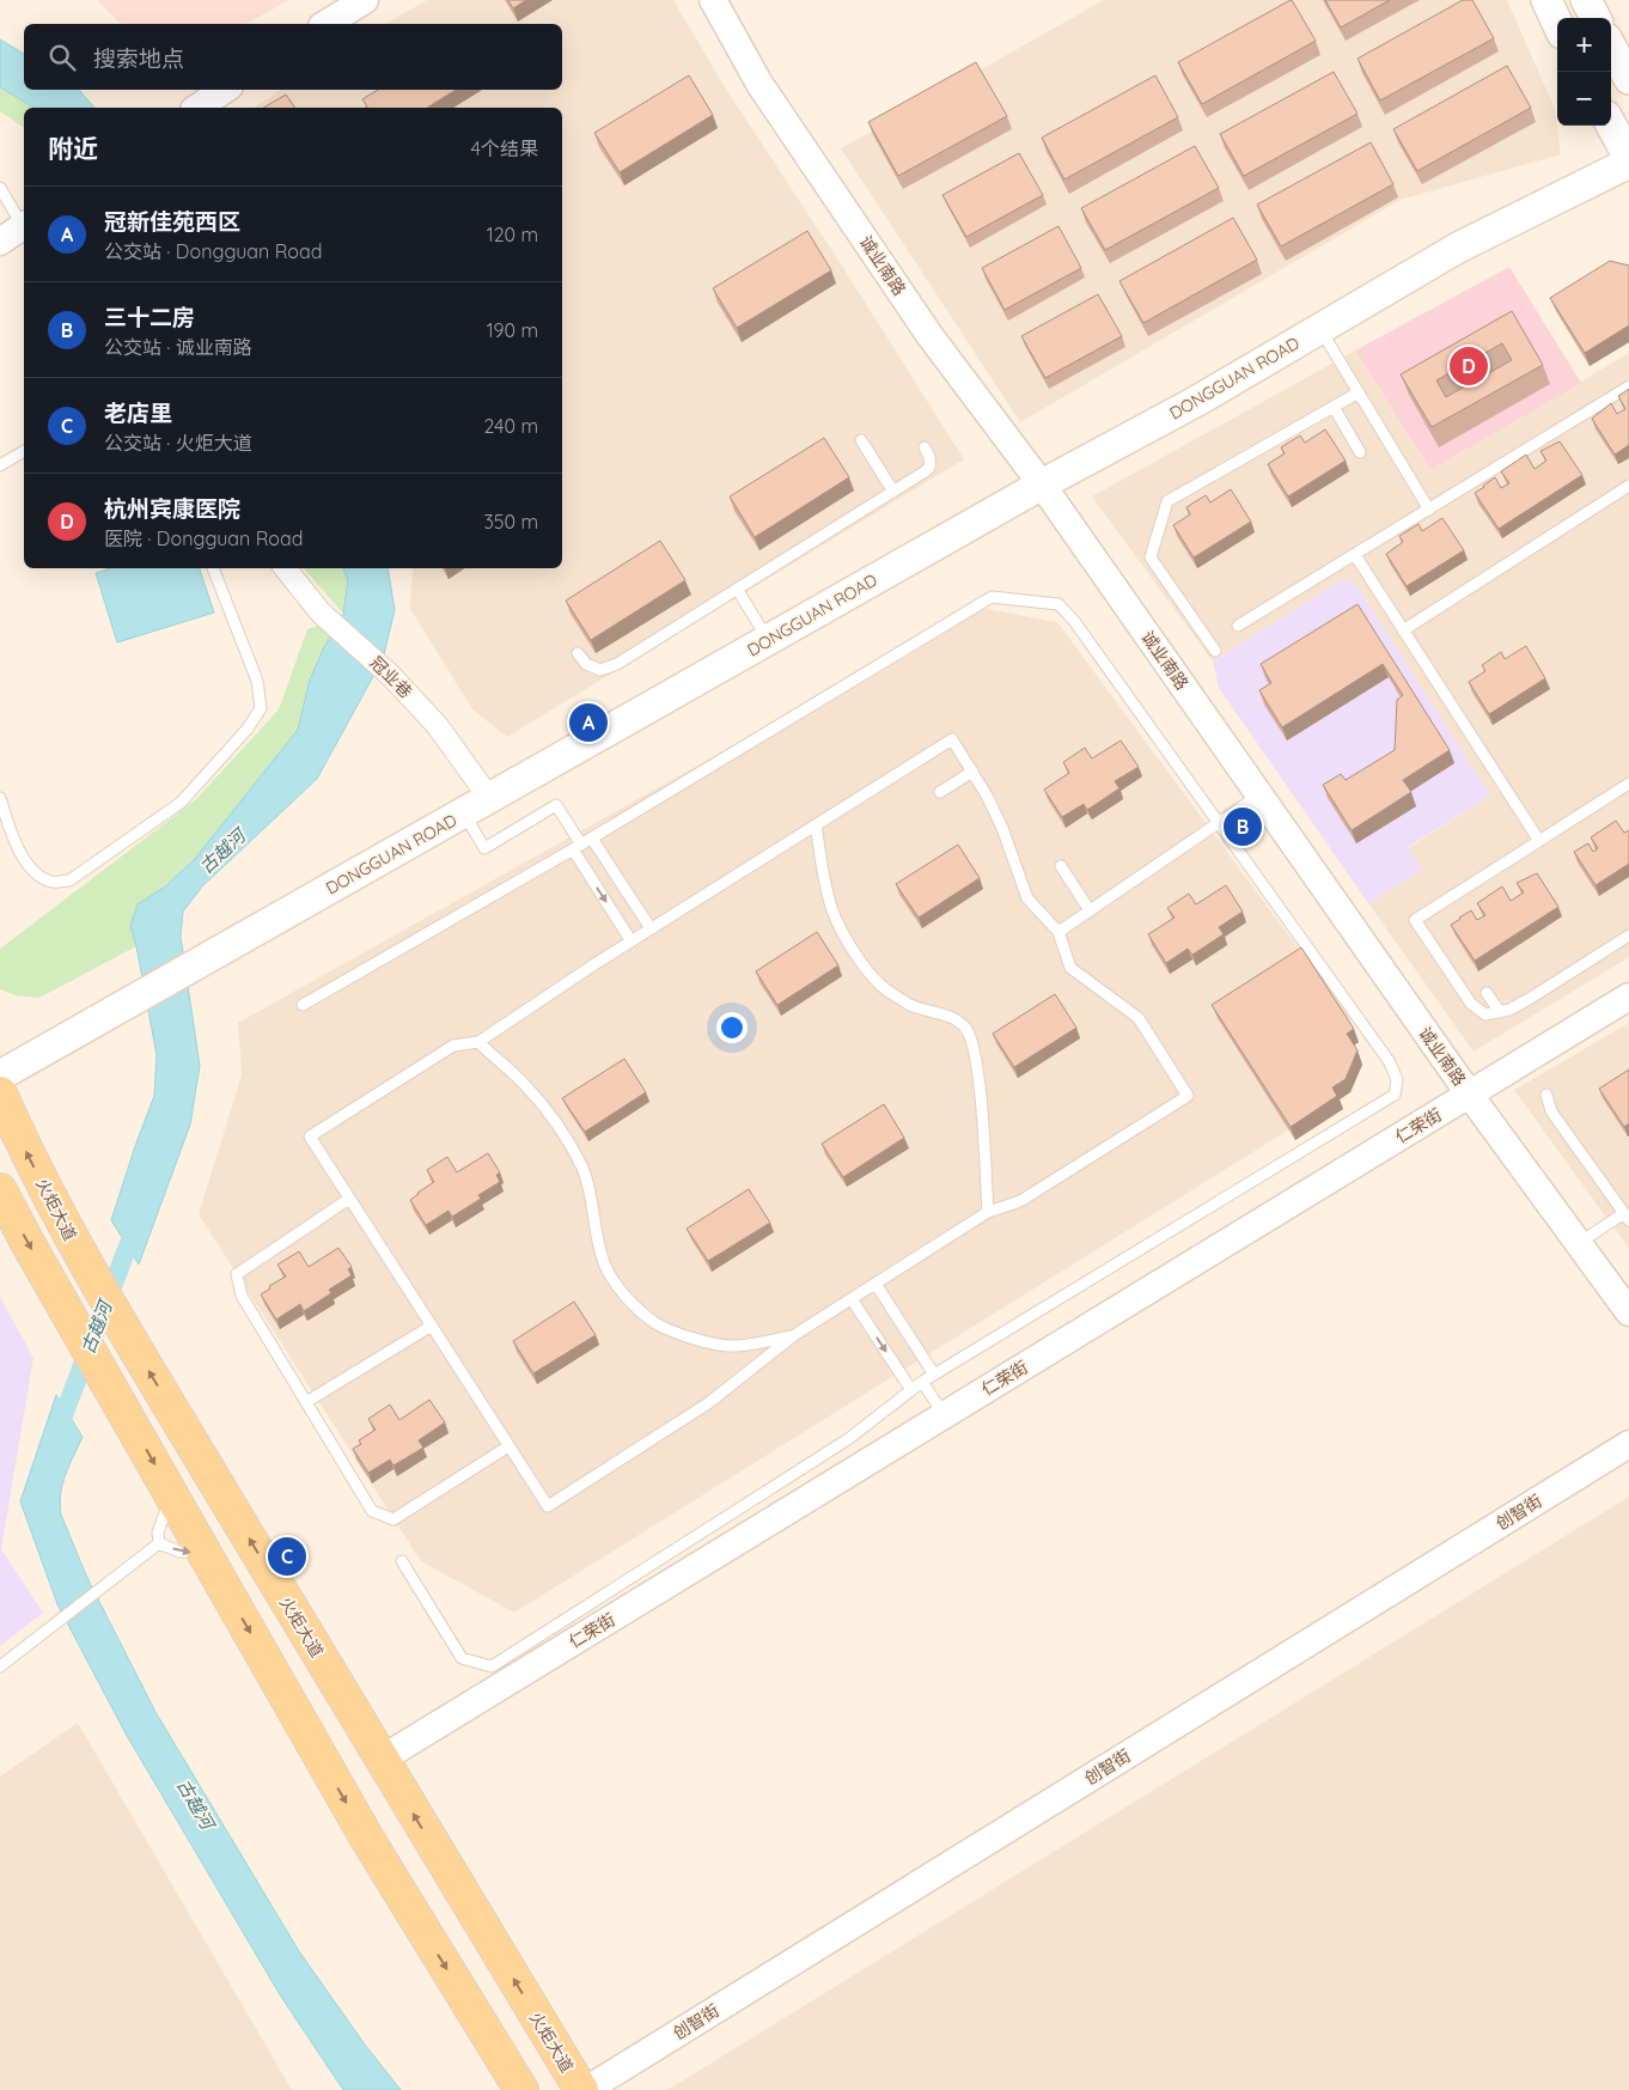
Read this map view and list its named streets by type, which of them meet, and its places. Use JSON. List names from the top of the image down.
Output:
{
  "streets": {
    "main road": ["DONGGUAN ROAD", "火炬大道"],
    "street": [
      "诚业南路",
      "冠业巷",
      "仁荣街",
      "创智街"
    ]
  },
  "crossings": [
    ["诚业南路", "DONGGUAN ROAD"],
    ["诚业南路", "仁荣街"],
    ["DONGGUAN ROAD", "冠业巷"],
    ["仁荣街", "火炬大道"]
  ],
  "water": ["古越河"],
  "page": {
    "map_buttons": ["+", "−"],
    "search": "搜索地点",
    "heading": ["附近", "4个结果"],
    "list": [
      {
        "mark": "A",
        "name": "冠新佳苑西区",
        "note": "公交站 · Dongguan Road",
        "value": "120 m"
      },
      {
        "mark": "B",
        "name": "三十二房",
        "note": "公交站 · 诚业南路",
        "value": "190 m"
      },
      {
        "mark": "C",
        "name": "老店里",
        "note": "公交站 · 火炬大道",
        "value": "240 m"
      },
      {
        "mark": "D",
        "name": "杭州宾康医院",
        "note": "医院 · Dongguan Road",
        "value": "350 m"
      }
    ],
    "pins": [
      "D",
      "A",
      "B",
      "C"
    ]
  }
}
